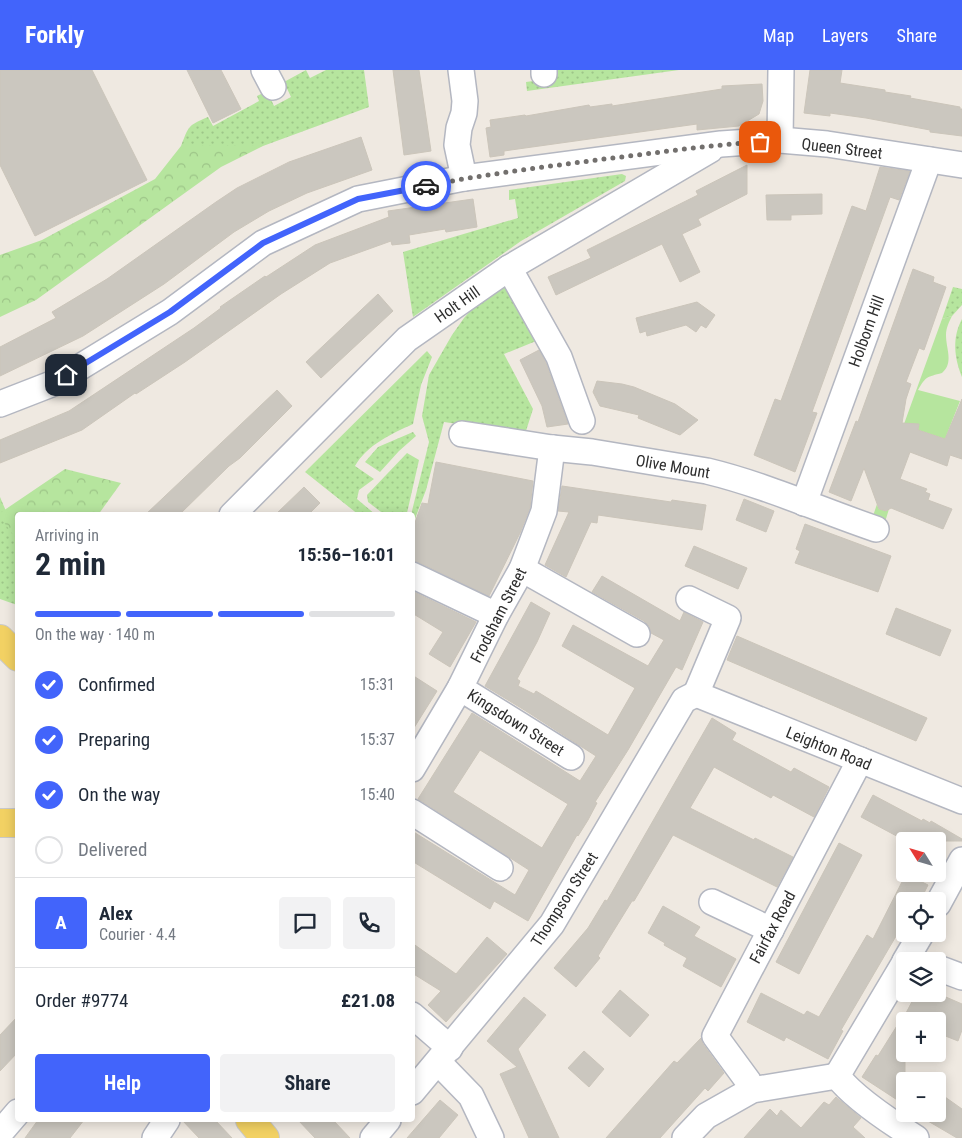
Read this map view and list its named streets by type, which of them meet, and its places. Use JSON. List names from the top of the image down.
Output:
{
  "streets": {
    "street": [
      "Queen Street",
      "Holt Hill",
      "Holborn Hill",
      "Olive Mount",
      "Frodsham Street",
      "Kingsdown Street",
      "Leighton Road",
      "Thompson Street",
      "Fairfax Road"
    ]
  },
  "crossings": [
    ["Queen Street", "Holt Hill"],
    ["Queen Street", "Holborn Hill"],
    ["Holborn Hill", "Olive Mount"],
    ["Olive Mount", "Frodsham Street"],
    ["Frodsham Street", "Kingsdown Street"],
    ["Leighton Road", "Thompson Street"],
    ["Leighton Road", "Fairfax Road"]
  ],
  "north": "top left",
  "page": {
    "header": "Forkly",
    "nav": ["Map", "Layers", "Share"],
    "heading": ["2 min", "Arriving in", "15:56–16:01"],
    "panel": [
      "Alex",
      "Courier · 4.4",
      "Order #9774",
      "£21.08"
    ],
    "bar": "On the way · 140 m",
    "list": [
      ["Confirmed", "15:31"],
      ["Preparing", "15:37"],
      ["On the way", "15:40"],
      "Delivered"
    ],
    "map_buttons": ["+", "−"],
    "round": "A",
    "buttons": ["Help", "Share"]
  }
}
